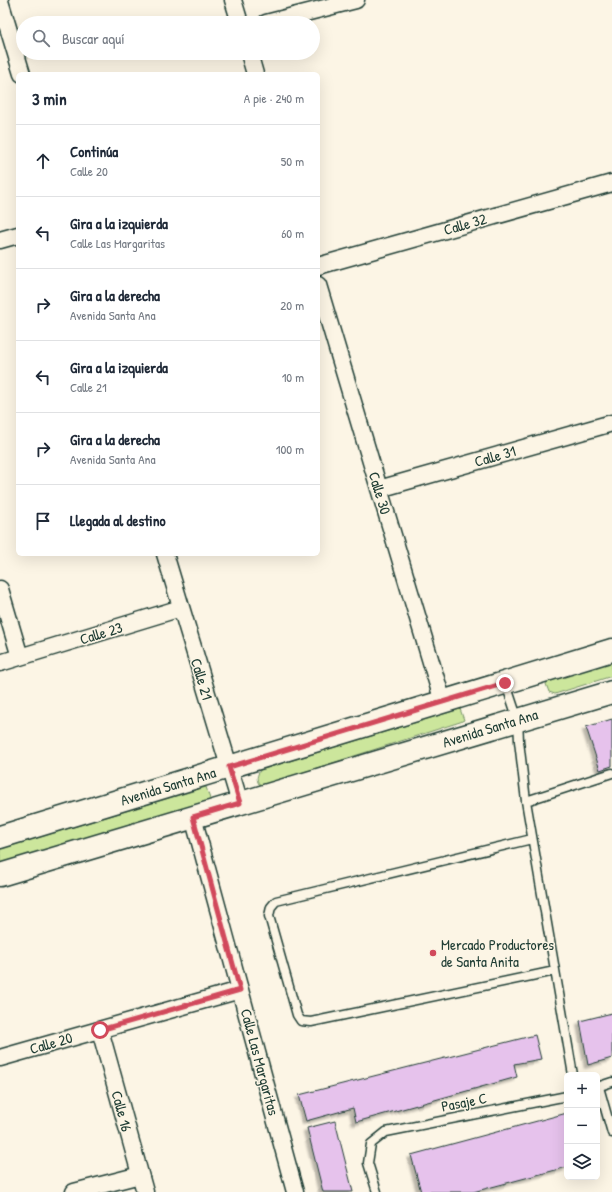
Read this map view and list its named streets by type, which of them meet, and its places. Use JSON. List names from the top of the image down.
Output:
{
  "streets": {
    "street": [
      "Calle 32",
      "Calle 31",
      "Calle 30",
      "Calle 23",
      "Calle 21",
      "Avenida Santa Ana",
      "Calle 20",
      "Calle Las Margaritas",
      "Calle 16"
    ],
    "lane": ["Pasaje C"]
  },
  "crossings": [
    ["Calle 31", "Calle 30"],
    ["Calle 30", "Avenida Santa Ana"],
    ["Calle 23", "Calle 21"],
    ["Calle 21", "Avenida Santa Ana"],
    ["Avenida Santa Ana", "Calle Las Margaritas"],
    ["Calle 20", "Calle Las Margaritas"],
    ["Calle 20", "Calle 16"]
  ],
  "places": ["Mercado Productores de Santa Anita"],
  "page": {
    "search": "Buscar aquí",
    "heading": ["3 min", "A pie · 240 m"],
    "list": [
      ["Continúa", "Calle 20", "50 m"],
      ["Gira a la izquierda", "Calle Las Margaritas", "60 m"],
      ["Gira a la derecha", "Avenida Santa Ana", "20 m"],
      ["Gira a la izquierda", "Calle 21", "10 m"],
      ["Gira a la derecha", "Avenida Santa Ana", "100 m"],
      "Llegada al destino"
    ],
    "map_buttons": ["+", "−"]
  }
}
